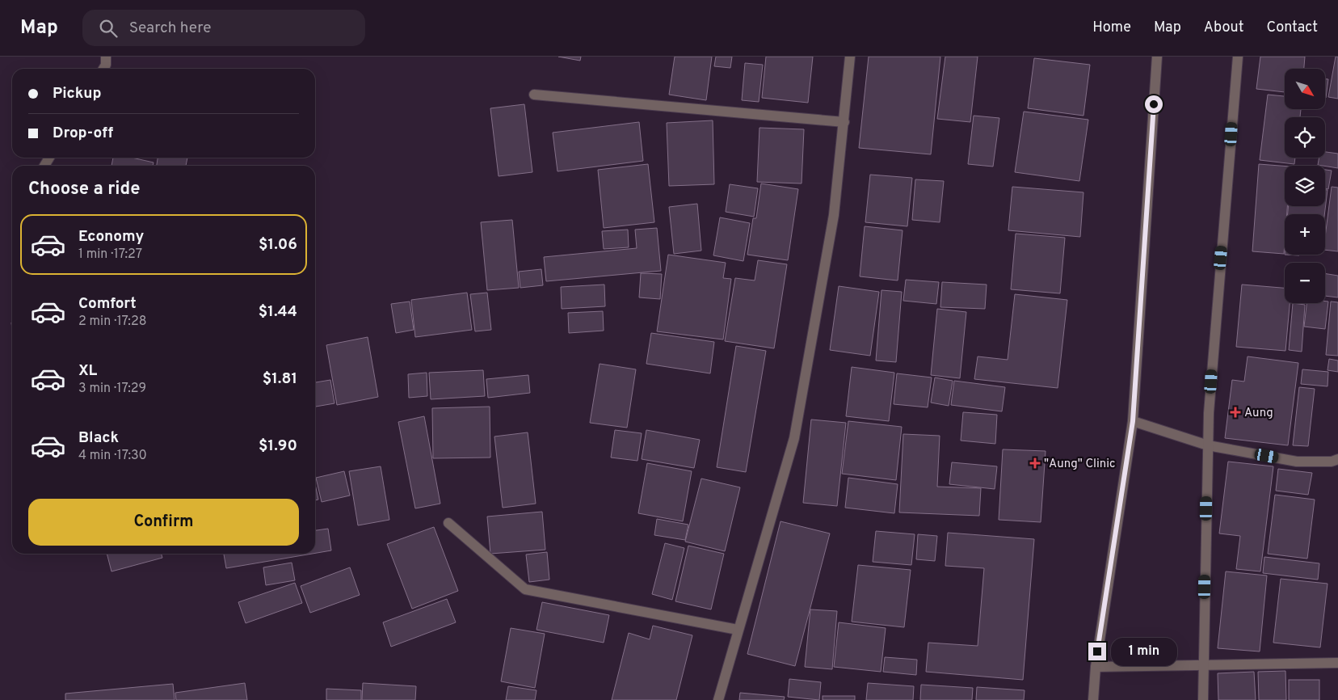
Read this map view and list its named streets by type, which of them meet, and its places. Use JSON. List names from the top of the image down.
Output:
{
  "places": {
    "health": ["Aung", "\"Aung\" Clinic"]
  },
  "north": "bottom right",
  "page": {
    "header": "Map",
    "search": "Search here",
    "nav": [
      "Home",
      "Map",
      "About",
      "Contact"
    ],
    "map_buttons": ["+", "−"],
    "banner": ["Pickup", "Drop-off"],
    "heading": "Choose a ride",
    "list": [
      {
        "name": "Economy",
        "note": "1 min · 17:27",
        "value": "$1.06"
      },
      {
        "name": "Comfort",
        "note": "2 min · 17:28",
        "value": "$1.44"
      },
      {
        "name": "XL",
        "note": "3 min · 17:29",
        "value": "$1.81"
      },
      {
        "name": "Black",
        "note": "4 min · 17:30",
        "value": "$1.90"
      }
    ],
    "buttons": "Confirm",
    "bubble": "1 min"
  }
}
